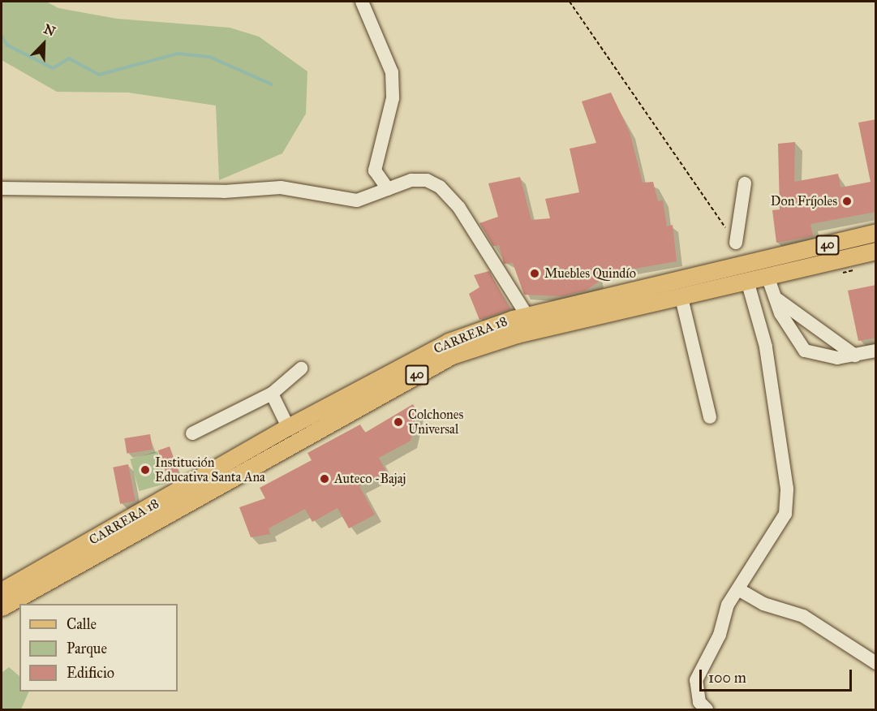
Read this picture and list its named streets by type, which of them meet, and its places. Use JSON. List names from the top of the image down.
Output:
{
  "streets": {
    "main road": ["40", "CARRERA 18"]
  },
  "places": [
    "Don Fríjoles",
    "Muebles Quindío",
    "Colchones Universal",
    "Institución Educativa Santa Ana",
    "Auteco -Bajaj"
  ],
  "legend": ["Calle", "Parque", "Edificio"],
  "scale_bar": "100 m",
  "north": "top right"
}
